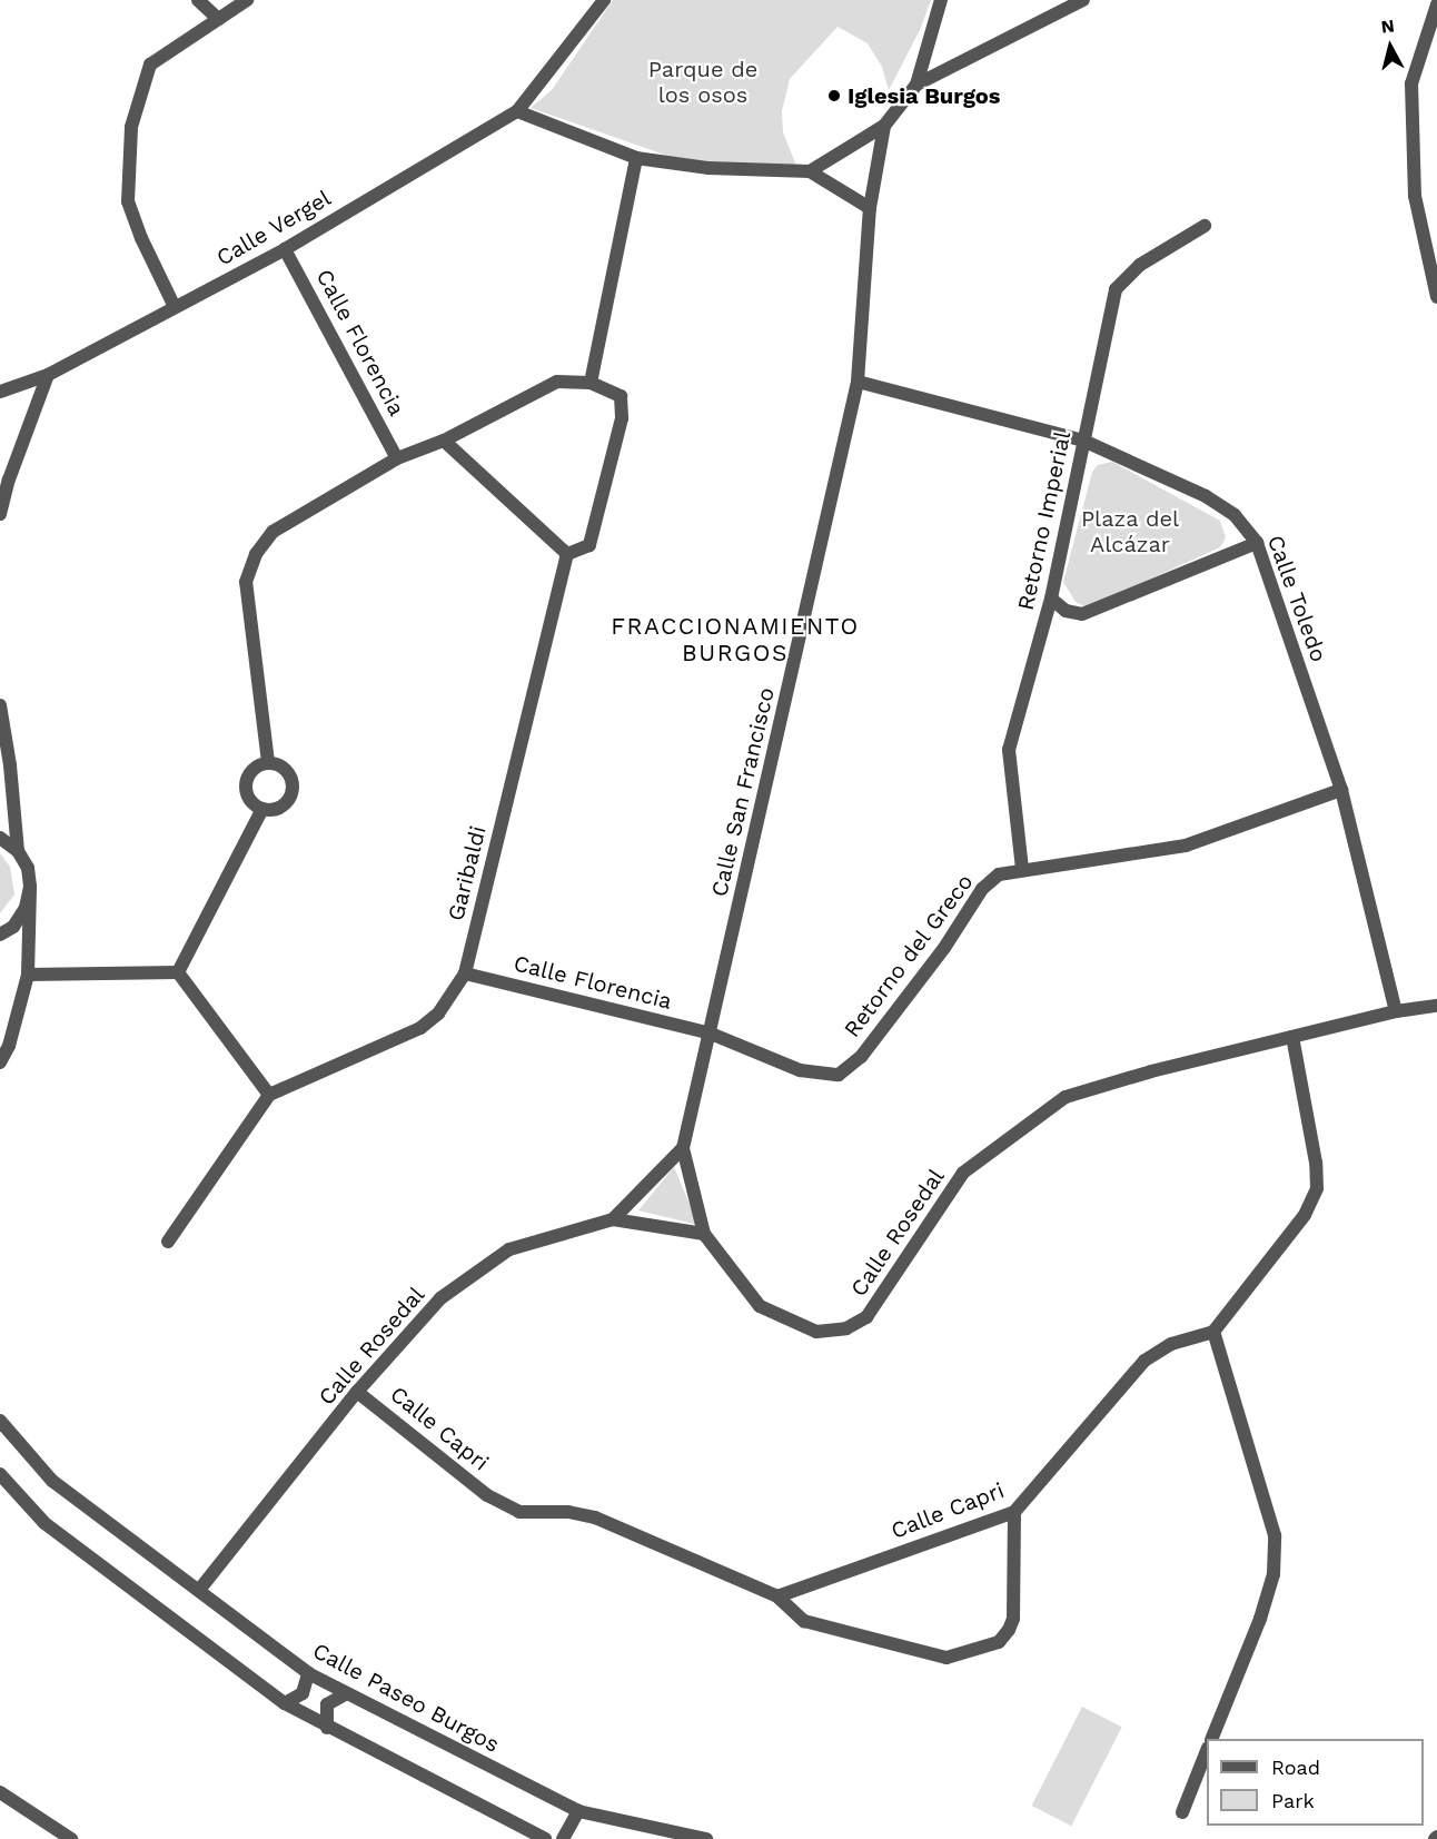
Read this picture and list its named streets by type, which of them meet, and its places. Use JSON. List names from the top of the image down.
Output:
{
  "streets": {
    "street": [
      "Calle Vergel",
      "Calle Florencia",
      "Retorno Imperial",
      "Calle Toledo",
      "Calle San Francisco",
      "Garibaldi",
      "Retorno del Greco",
      "Calle Rosedal",
      "Calle Capri",
      "Calle Paseo Burgos"
    ]
  },
  "crossings": [
    ["Calle Vergel", "Calle Florencia"],
    ["Calle Florencia", "Calle San Francisco"],
    ["Calle Florencia", "Garibaldi"],
    ["Calle Florencia", "Retorno del Greco"],
    ["Retorno Imperial", "Calle Toledo"],
    ["Retorno Imperial", "Retorno del Greco"],
    ["Calle Toledo", "Calle San Francisco"],
    ["Calle Toledo", "Retorno del Greco"],
    ["Calle Toledo", "Calle Rosedal"],
    ["Calle San Francisco", "Retorno del Greco"],
    ["Calle San Francisco", "Calle Rosedal"],
    ["Calle Rosedal", "Calle Capri"],
    ["Calle Rosedal", "Calle Paseo Burgos"]
  ],
  "districts": ["FRACCIONAMIENTO BURGOS"],
  "parks": ["Parque de los osos", "Plaza del Alcázar"],
  "places": ["Iglesia Burgos"],
  "legend": ["Road", "Park"],
  "north": "top"
}
